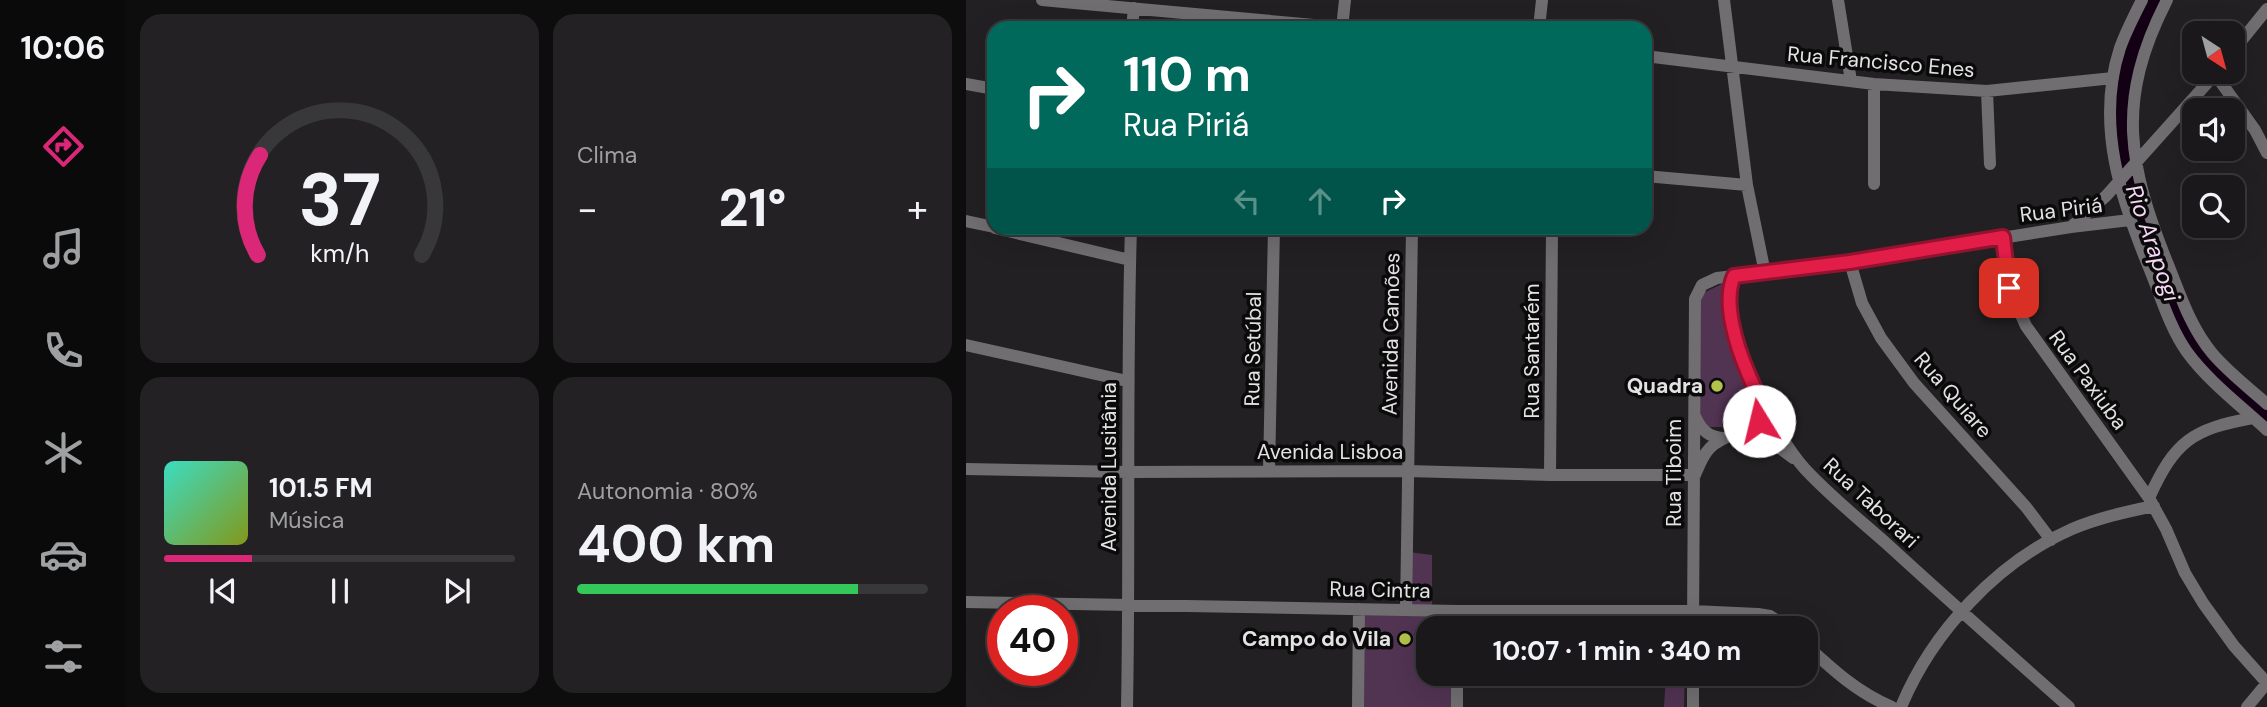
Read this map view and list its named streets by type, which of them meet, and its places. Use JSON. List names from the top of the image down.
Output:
{
  "streets": {
    "street": [
      "Rua Francisco Enes",
      "Rua Piriá",
      "Avenida Camões",
      "Rua Setúbal",
      "Rua Santarém",
      "Rua Paxiuba",
      "Rua Quiare",
      "Avenida Lisboa",
      "Avenida Lusitânia",
      "Rua Tiboim",
      "Rua Taborari",
      "Rua Cintra"
    ]
  },
  "crossings": [
    ["Rua Piriá", "Rua Paxiuba"],
    ["Rua Piriá", "Rua Quiare"],
    ["Rua Piriá", "Rua Tiboim"],
    ["Rua Piriá", "Rua Taborari"],
    ["Avenida Camões", "Avenida Lisboa"],
    ["Avenida Camões", "Rua Cintra"],
    ["Rua Setúbal", "Avenida Lisboa"],
    ["Rua Santarém", "Avenida Lisboa"],
    ["Avenida Lisboa", "Avenida Lusitânia"],
    ["Avenida Lisboa", "Rua Tiboim"],
    ["Avenida Lusitânia", "Rua Cintra"],
    ["Rua Tiboim", "Rua Cintra"]
  ],
  "water": ["Rio Arapogi"],
  "places": ["Quadra", "Campo do Vila"],
  "north": "bottom right",
  "page": {
    "tabs": "10:06",
    "tile": [
      "Clima",
      ["Autonomia · 80%", "400 km"]
    ],
    "turn": ["110 m", "Rua Piriá"],
    "heat": ["−", "21°", "+"],
    "song": ["101.5 FM", "Música"],
    "limit": "40",
    "trip": "10:07 · 1 min · 340 m",
    "gauge": ["37", "km/h"]
  }
}
